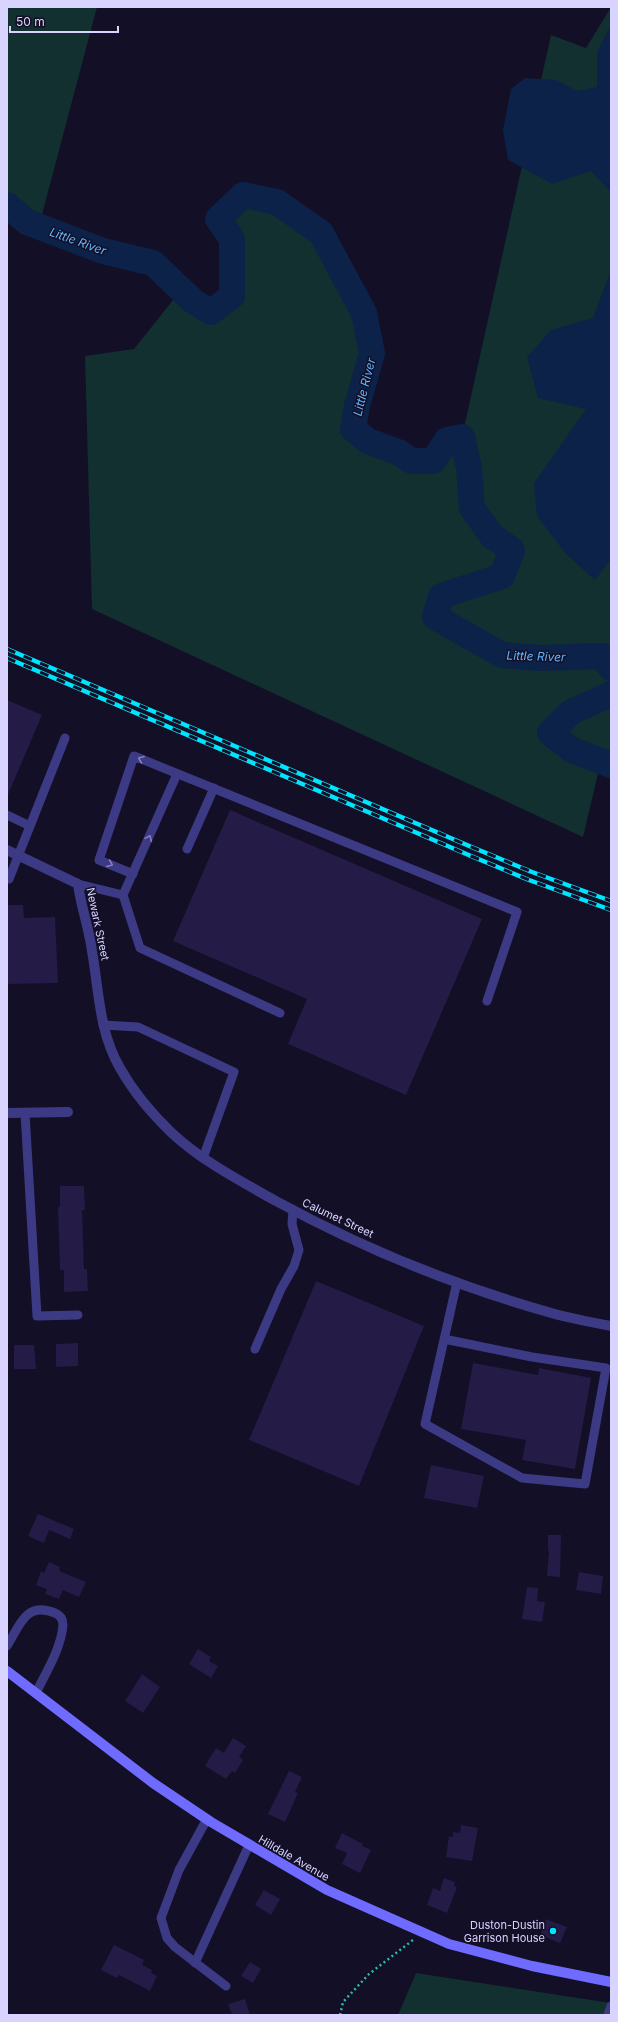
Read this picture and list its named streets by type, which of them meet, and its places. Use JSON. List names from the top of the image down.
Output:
{
  "streets": {
    "main road": ["Hilldale Avenue"],
    "street": ["Newark Street", "Calumet Street"]
  },
  "crossings": [
    ["Newark Street", "Calumet Street"]
  ],
  "water": ["Little River"],
  "places": ["Duston-Dustin Garrison House"],
  "scale_bar": "50 m"
}
